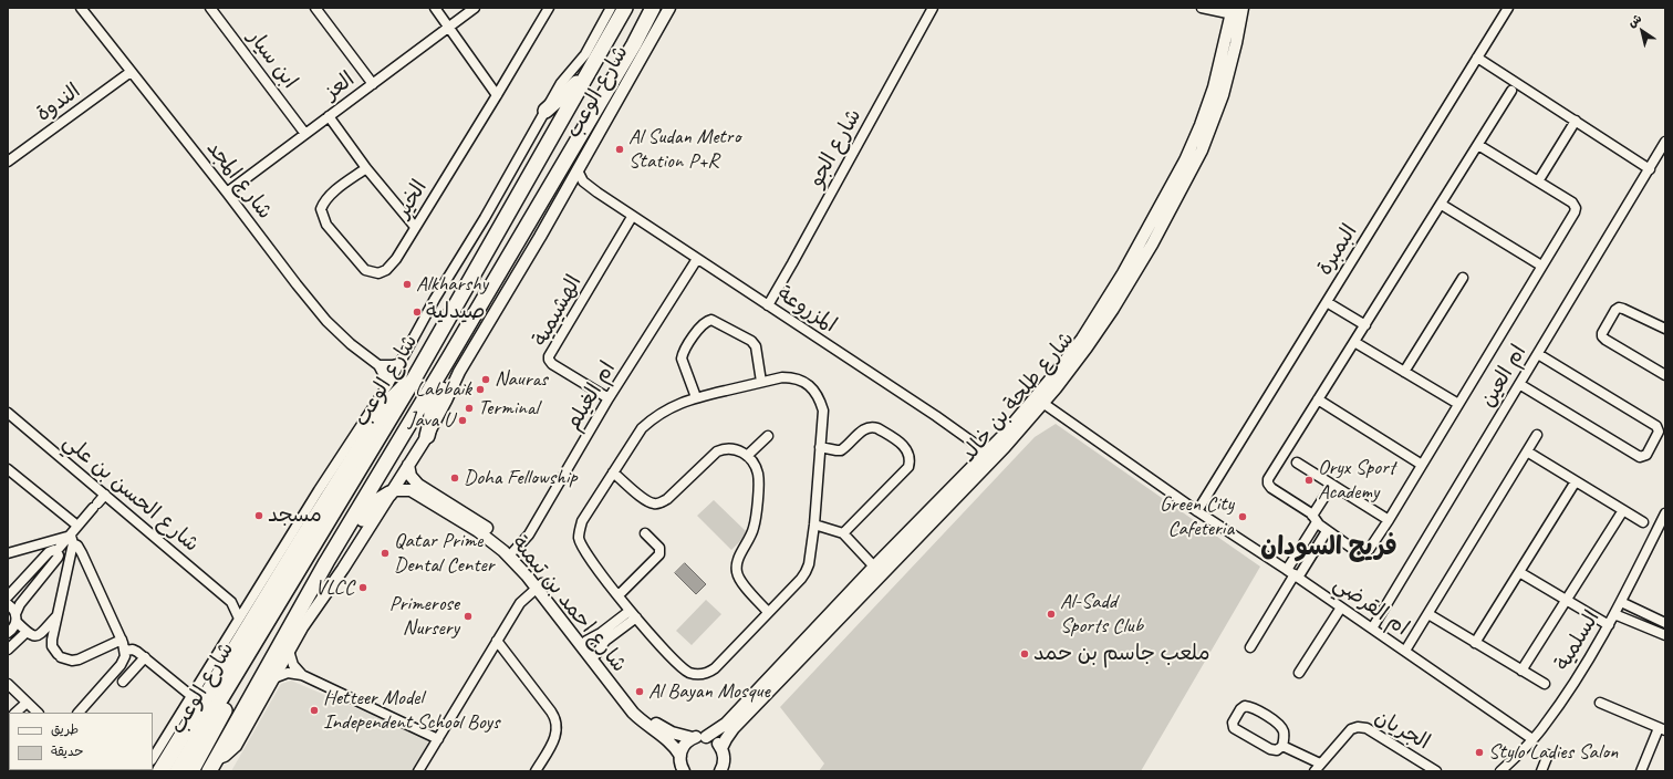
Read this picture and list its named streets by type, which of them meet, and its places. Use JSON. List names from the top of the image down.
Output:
{
  "streets": {
    "main road": ["شارع الوعب"],
    "street": [
      "ابن سيار",
      "العز",
      "الندوة",
      "شارع الجو",
      "شارع المجد",
      "الخير",
      "البمبرة",
      "المزروعة",
      "الهشيمية",
      "ام العين",
      "ام الغيلم",
      "شارع طلحة بن خالد",
      "شارع الحسن بن علي",
      "شارع احمد بن تيمية",
      "ام القرضي",
      "السلمية",
      "الجريان"
    ]
  },
  "crossings": [
    ["ابن سيار", "العز"],
    ["العز", "شارع المجد"],
    ["شارع الوعب", "شارع المجد"],
    ["شارع الوعب", "المزروعة"],
    ["شارع الوعب", "شارع الحسن بن علي"],
    ["شارع الوعب", "شارع احمد بن تيمية"],
    ["الندوة", "شارع المجد"],
    ["شارع الجو", "المزروعة"],
    ["البمبرة", "ام القرضي"],
    ["المزروعة", "الهشيمية"],
    ["المزروعة", "ام الغيلم"],
    ["المزروعة", "شارع طلحة بن خالد"],
    ["الهشيمية", "ام الغيلم"],
    ["ام العين", "ام القرضي"],
    ["ام الغيلم", "شارع احمد بن تيمية"],
    ["شارع طلحة بن خالد", "ام القرضي"],
    ["ام القرضي", "السلمية"]
  ],
  "districts": ["فريج السودان"],
  "places": [
    "Al Sudan Metro Station P+R",
    "Alkharshy",
    "صيدلية",
    "Nauras",
    "Labbaik",
    "Terminal",
    "Java U",
    "Doha Fellowship",
    "Oryx Sport Academy",
    "مسجد",
    "Green City Cafeteria",
    "Qatar Prime Dental Center",
    "VLCC",
    "Al-Sadd Sports Club",
    "Primerose Nursery",
    "ملعب جاسم بن حمد",
    "Al Bayan Mosque",
    "Hetteer Model Independent School Boys",
    "Stylo Ladies Salon"
  ],
  "legend": ["طريق", "حديقة"],
  "north": "top left"
}
